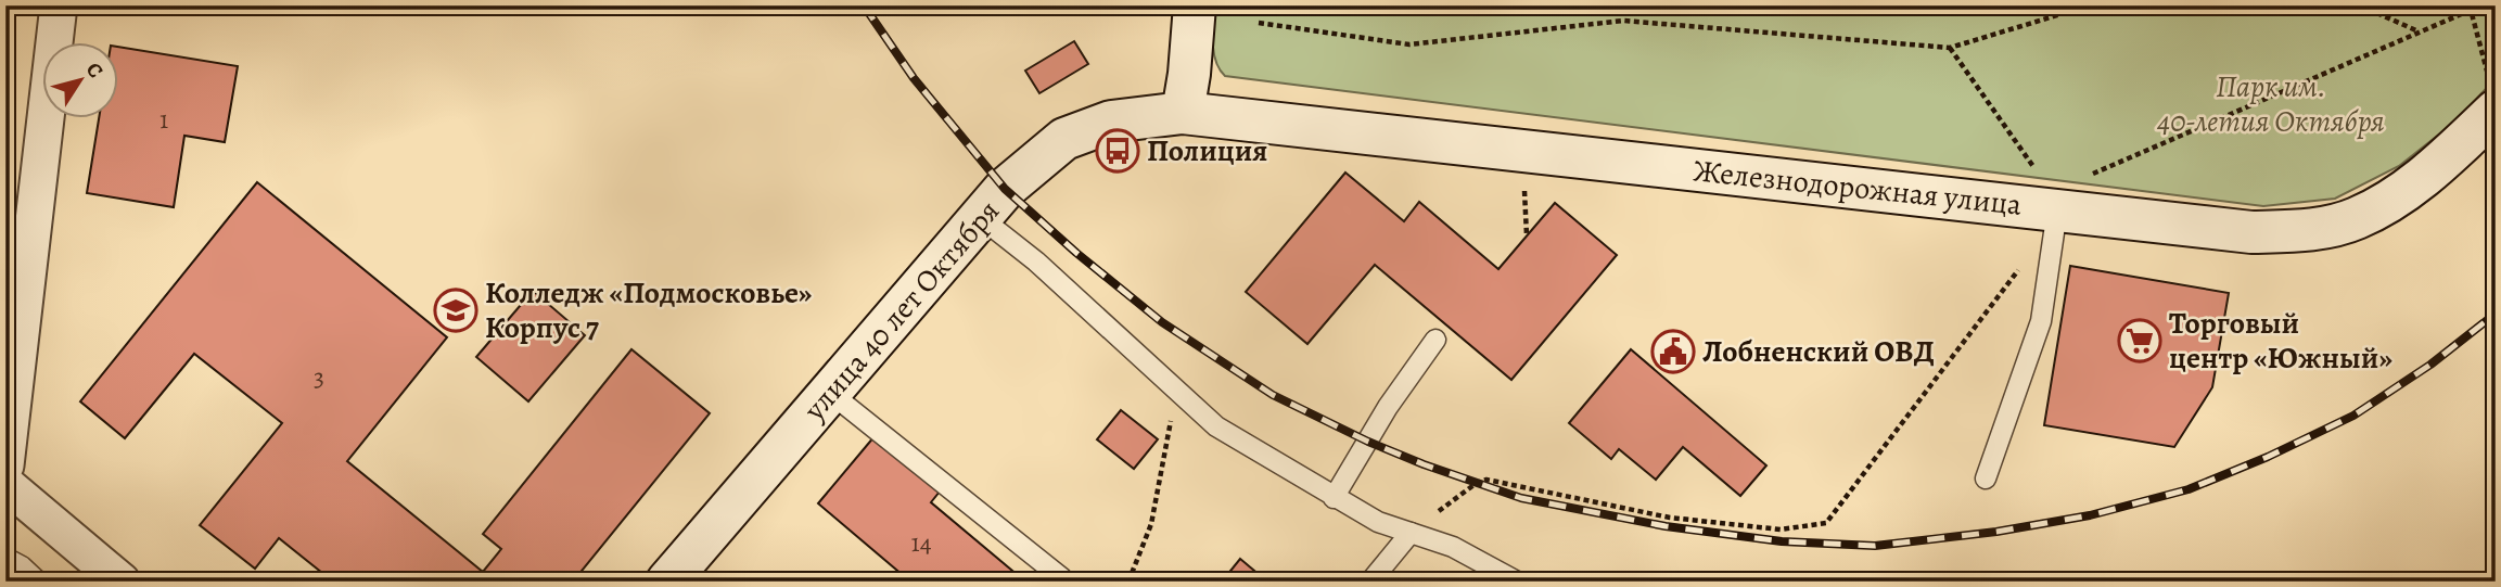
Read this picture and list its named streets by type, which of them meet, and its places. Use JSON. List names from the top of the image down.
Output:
{
  "streets": {
    "street": ["Железнодорожная улица", "улица 40 лет Октября"]
  },
  "crossings": [
    ["Железнодорожная улица", "улица 40 лет Октября"]
  ],
  "parks": ["Парк им. 40-летия Октября"],
  "places": {
    "bus stop": ["Полиция"],
    "school or university": ["Колледж «Подмосковье» Корпус 7"],
    "supermarket": ["Торговый центр «Южный»"],
    "public building": ["Лобненский ОВД"]
  },
  "house_numbers": ["1", "3", "14"],
  "north": "top right"
}
